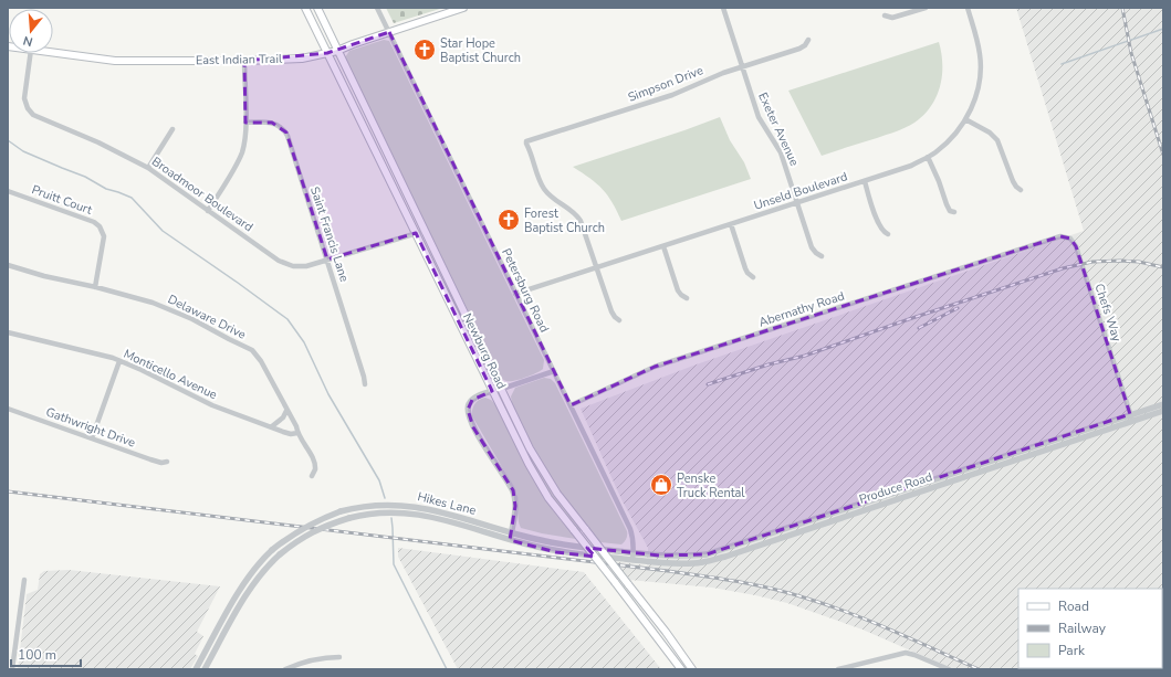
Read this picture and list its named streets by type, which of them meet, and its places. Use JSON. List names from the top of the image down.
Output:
{
  "streets": {
    "main road": ["East Indian Trail", "Newburg Road"],
    "street": [
      "Simpson Drive",
      "Exeter Avenue",
      "Unseld Boulevard",
      "Broadmoor Boulevard",
      "Pruitt Court",
      "Saint Francis Lane",
      "Petersburg Road",
      "Abernathy Road",
      "Chefs Way",
      "Delaware Drive",
      "Monticello Avenue",
      "Gathwright Drive",
      "Produce Road",
      "Hikes Lane"
    ]
  },
  "crossings": [
    ["East Indian Trail", "Petersburg Road"],
    ["East Indian Trail", "Newburg Road"],
    ["Simpson Drive", "Exeter Avenue"],
    ["Simpson Drive", "Unseld Boulevard"],
    ["Exeter Avenue", "Unseld Boulevard"],
    ["Unseld Boulevard", "Petersburg Road"],
    ["Broadmoor Boulevard", "Saint Francis Lane"],
    ["Broadmoor Boulevard", "Newburg Road"],
    ["Pruitt Court", "Delaware Drive"],
    ["Petersburg Road", "Abernathy Road"],
    ["Petersburg Road", "Produce Road"],
    ["Petersburg Road", "Hikes Lane"],
    ["Abernathy Road", "Chefs Way"],
    ["Chefs Way", "Produce Road"],
    ["Delaware Drive", "Monticello Avenue"],
    ["Produce Road", "Hikes Lane"]
  ],
  "places": {
    "church": ["Star Hope Baptist Church", "Forest Baptist Church"],
    "shop": ["Penske Truck Rental"]
  },
  "legend": ["Road", "Railway", "Park"],
  "scale_bar": "100 m",
  "north": "bottom"
}
